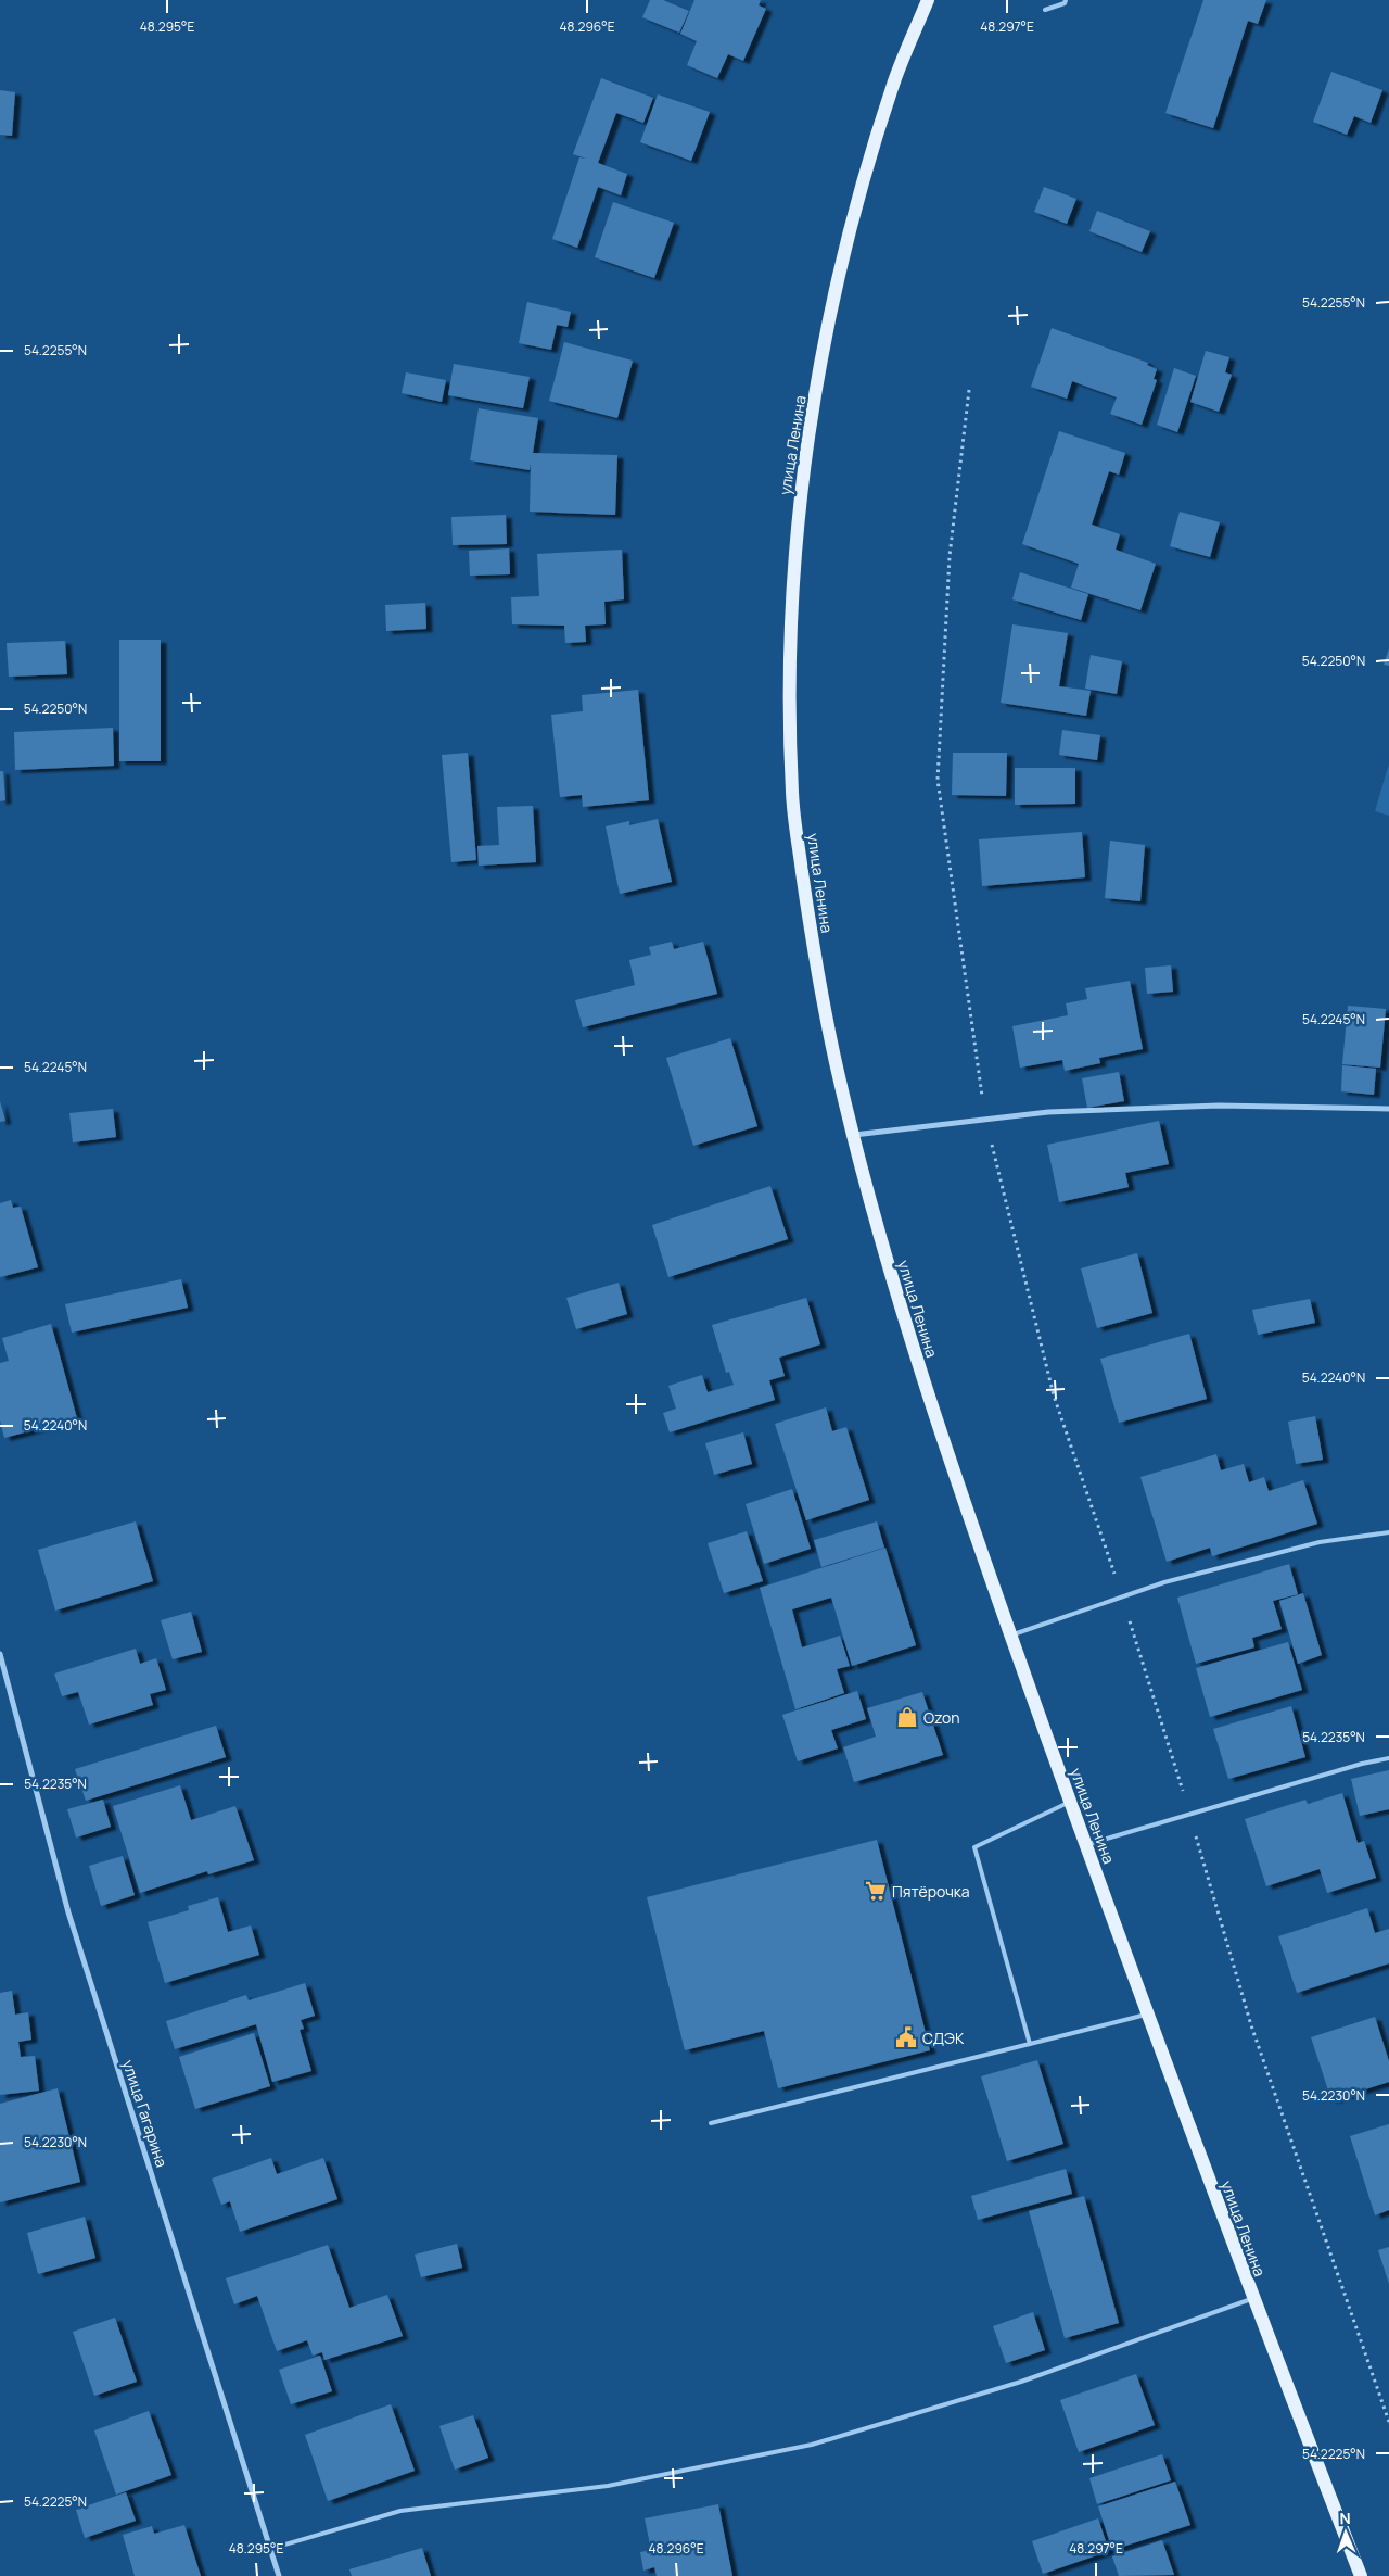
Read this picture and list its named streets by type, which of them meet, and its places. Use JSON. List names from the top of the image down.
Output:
{
  "streets": {
    "main road": ["улица Ленина"],
    "street": ["улица Гагарина"]
  },
  "places": {
    "shop": ["Ozon"],
    "supermarket": ["Пятёрочка"],
    "public building": ["СДЭК"]
  },
  "north": "top",
  "coordinates": [
    "48.295°E",
    "48.296°E",
    "48.297°E",
    "54.2255°N",
    "54.2250°N",
    "54.2245°N",
    "54.2240°N",
    "54.2235°N",
    "54.2230°N",
    "54.2225°N"
  ]
}
